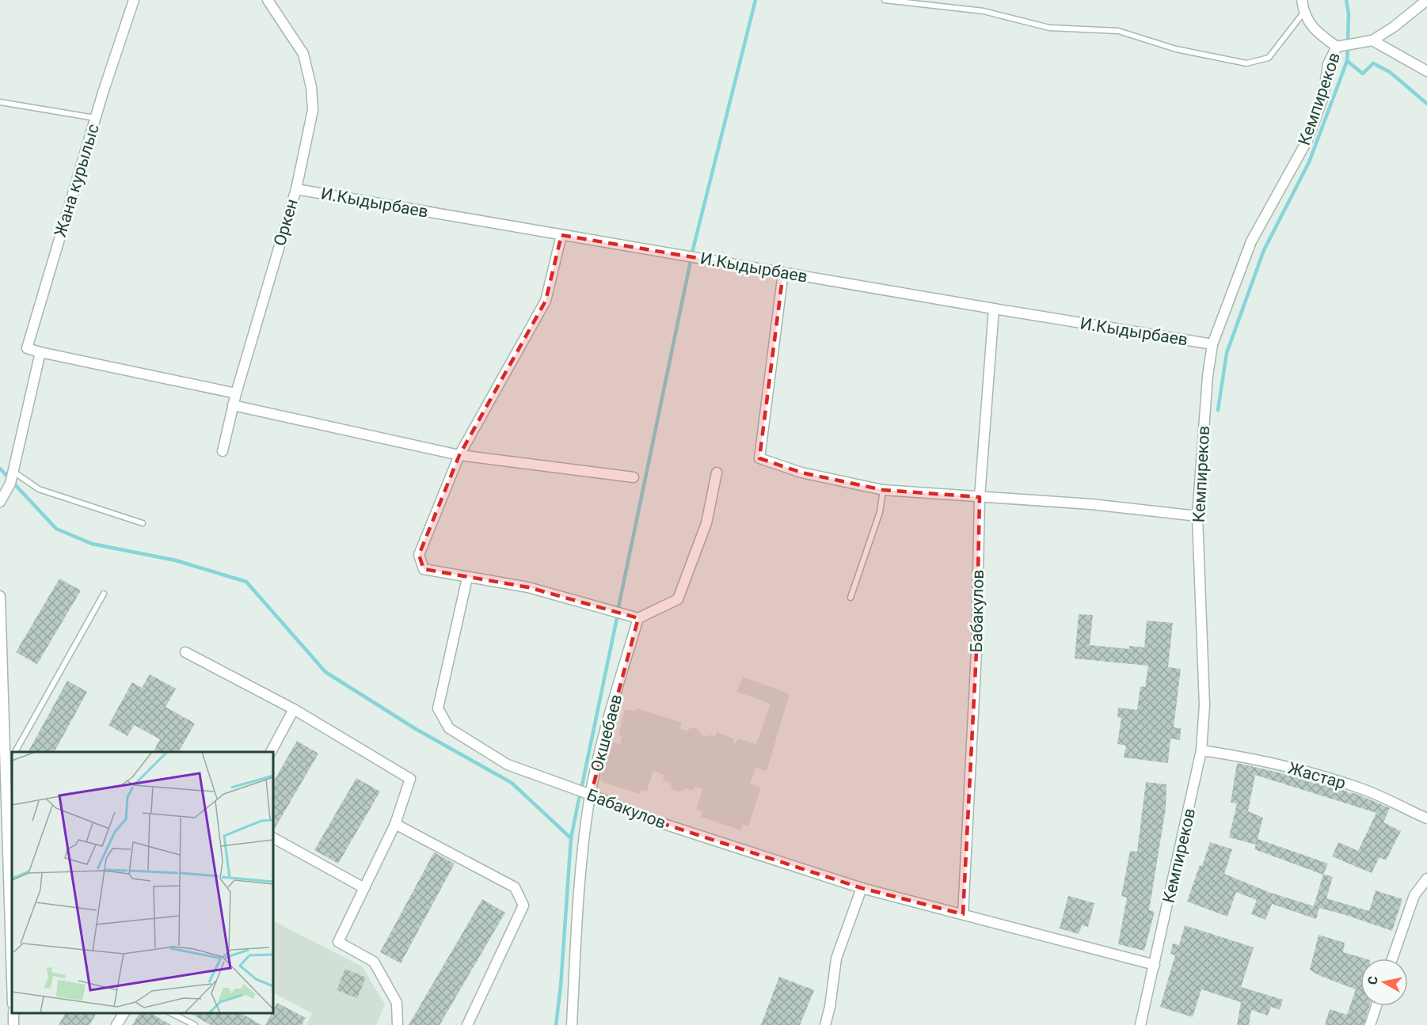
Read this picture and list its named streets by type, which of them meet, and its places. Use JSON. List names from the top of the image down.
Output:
{
  "streets": {
    "street": [
      "Кемпиреков",
      "Жана курылыс",
      "И.Кыдырбаев",
      "Оркен",
      "Бабакулов",
      "Окшебаев",
      "Жастар"
    ]
  },
  "crossings": [
    ["Кемпиреков", "И.Кыдырбаев"],
    ["Кемпиреков", "Бабакулов"],
    ["Кемпиреков", "Жастар"],
    ["И.Кыдырбаев", "Оркен"],
    ["И.Кыдырбаев", "Бабакулов"],
    ["Бабакулов", "Окшебаев"]
  ],
  "north": "left"
}
